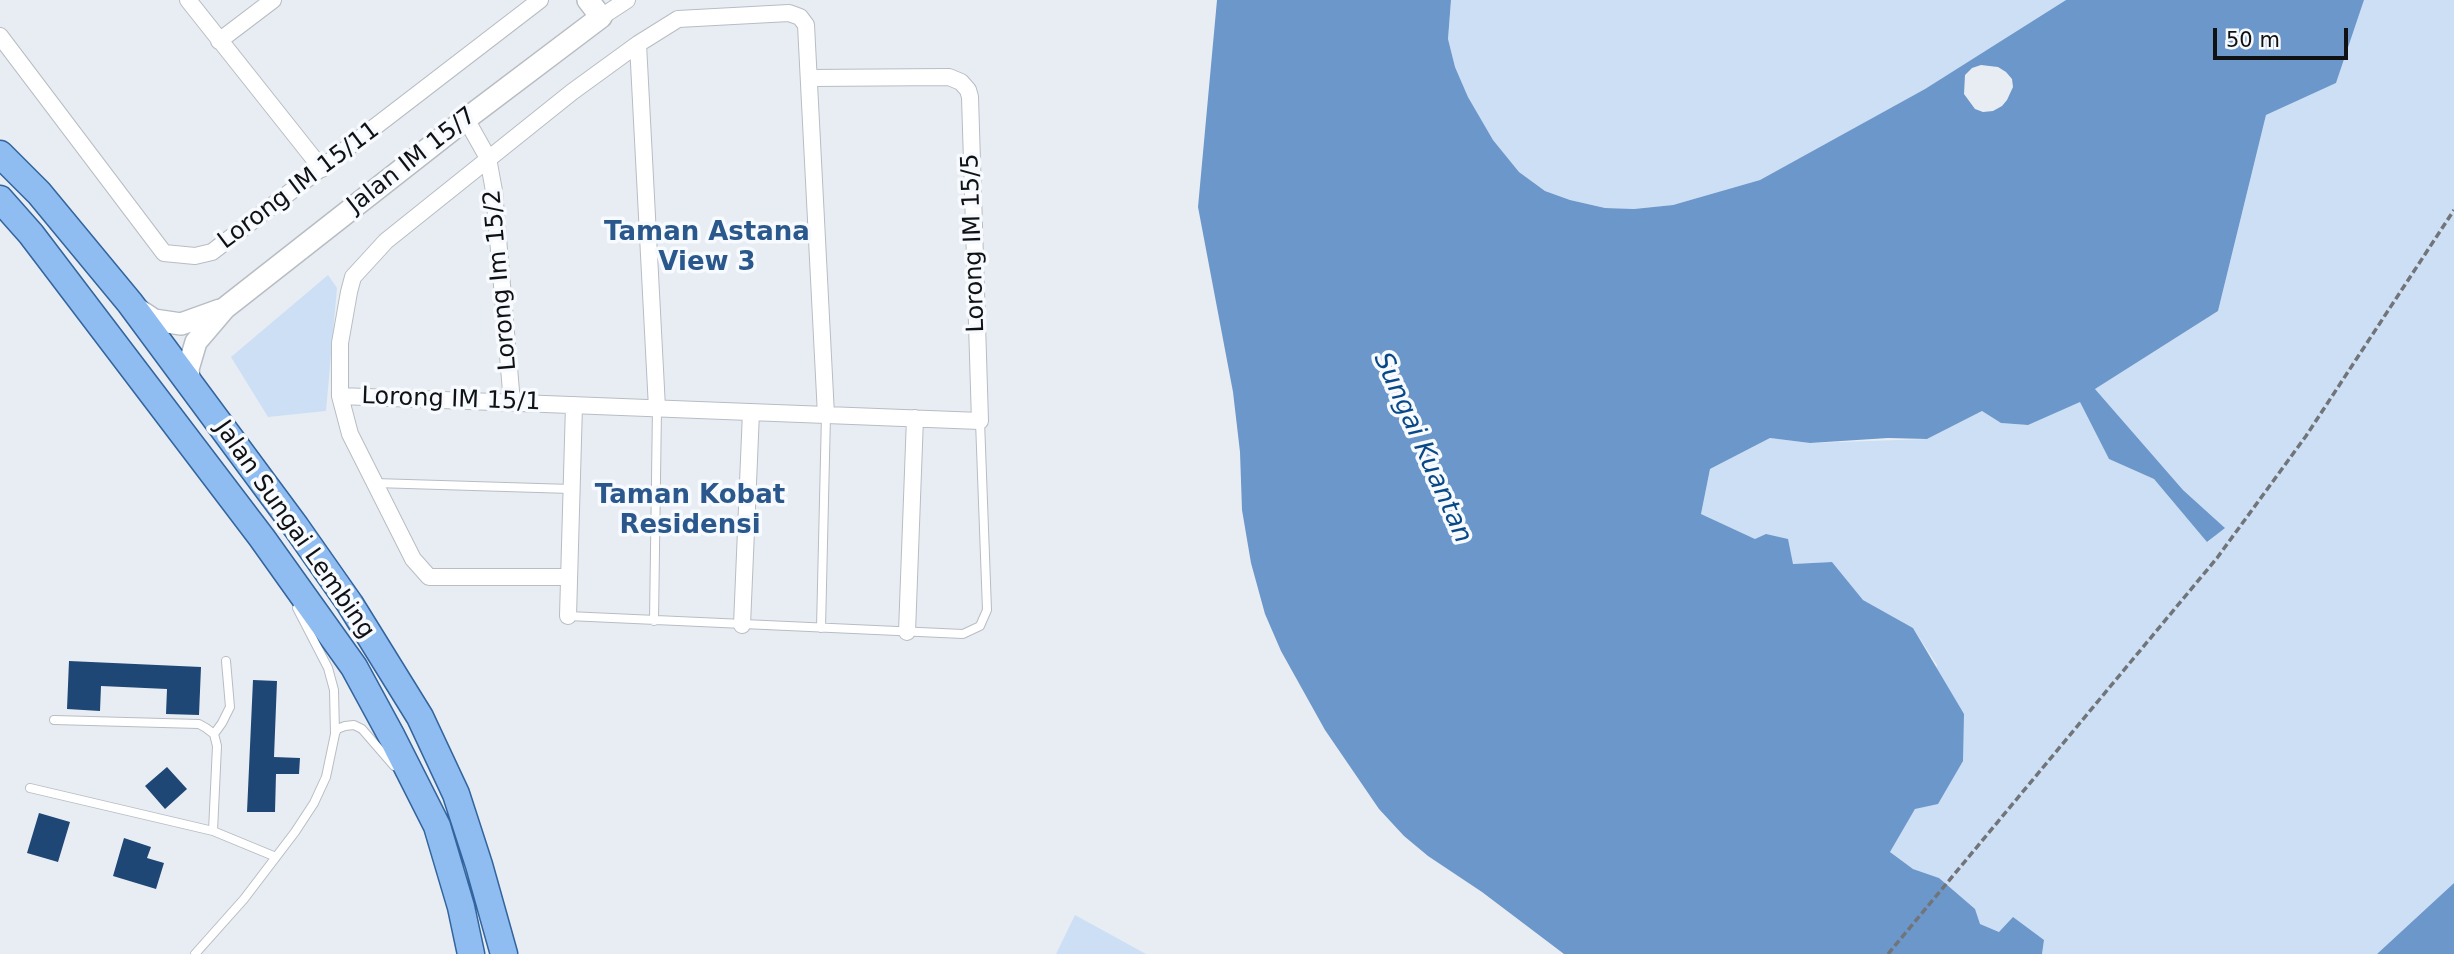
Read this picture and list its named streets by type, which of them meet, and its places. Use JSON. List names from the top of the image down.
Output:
{
  "streets": {
    "main road": ["Jalan Sungai Lembing"],
    "street": [
      "Jalan IM 15/7",
      "Lorong IM 15/11",
      "Lorong IM 15/5",
      "Lorong Im 15/2",
      "Lorong IM 15/1"
    ]
  },
  "crossings": [
    ["Lorong IM 15/5", "Lorong IM 15/1"],
    ["Lorong Im 15/2", "Lorong IM 15/1"]
  ],
  "districts": ["Taman Astana View 3", "Taman Kobat Residensi"],
  "water": ["Sungai Kuantan"],
  "scale_bar": "50 m"
}
